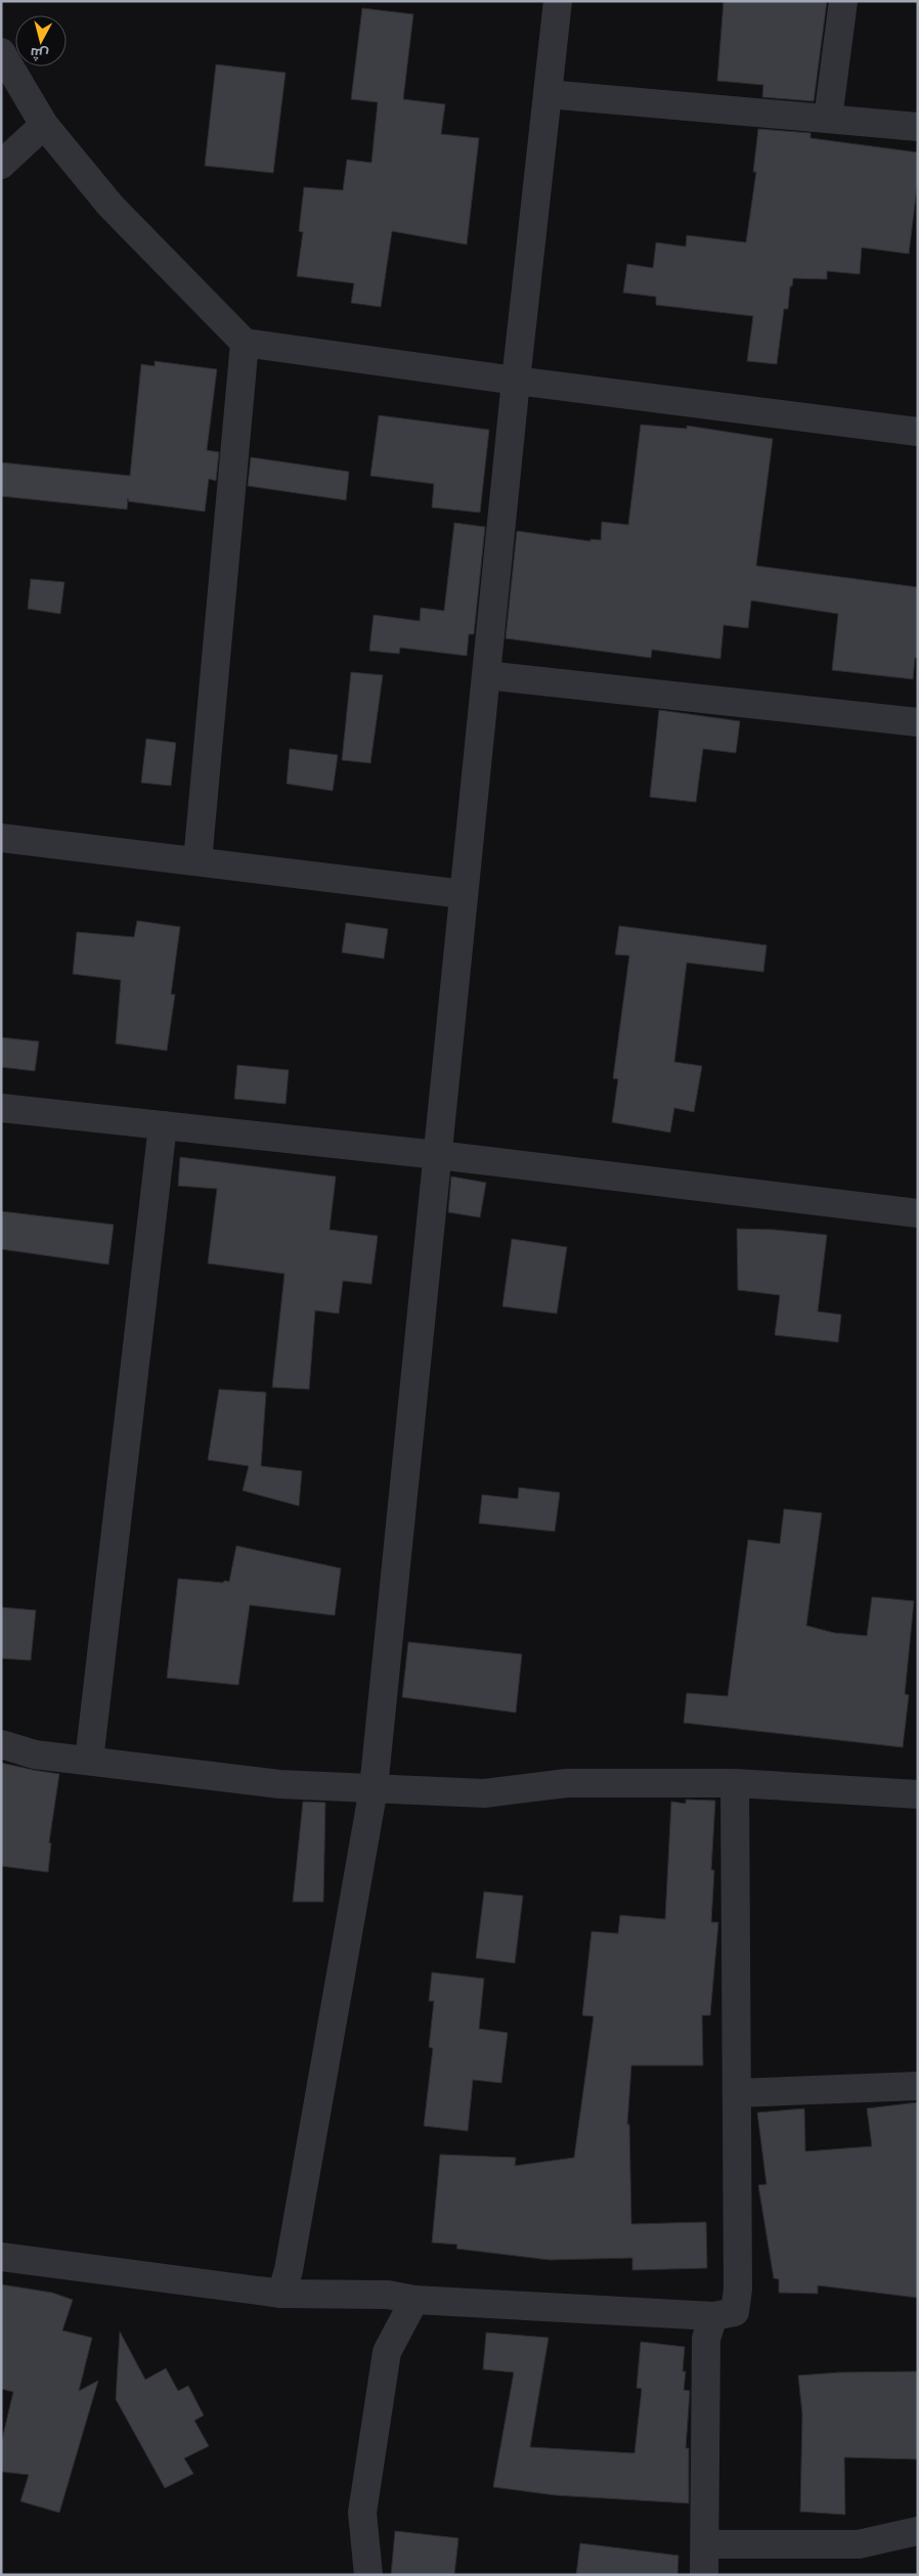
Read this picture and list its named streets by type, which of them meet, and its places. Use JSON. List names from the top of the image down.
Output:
{
  "north": "bottom"
}
